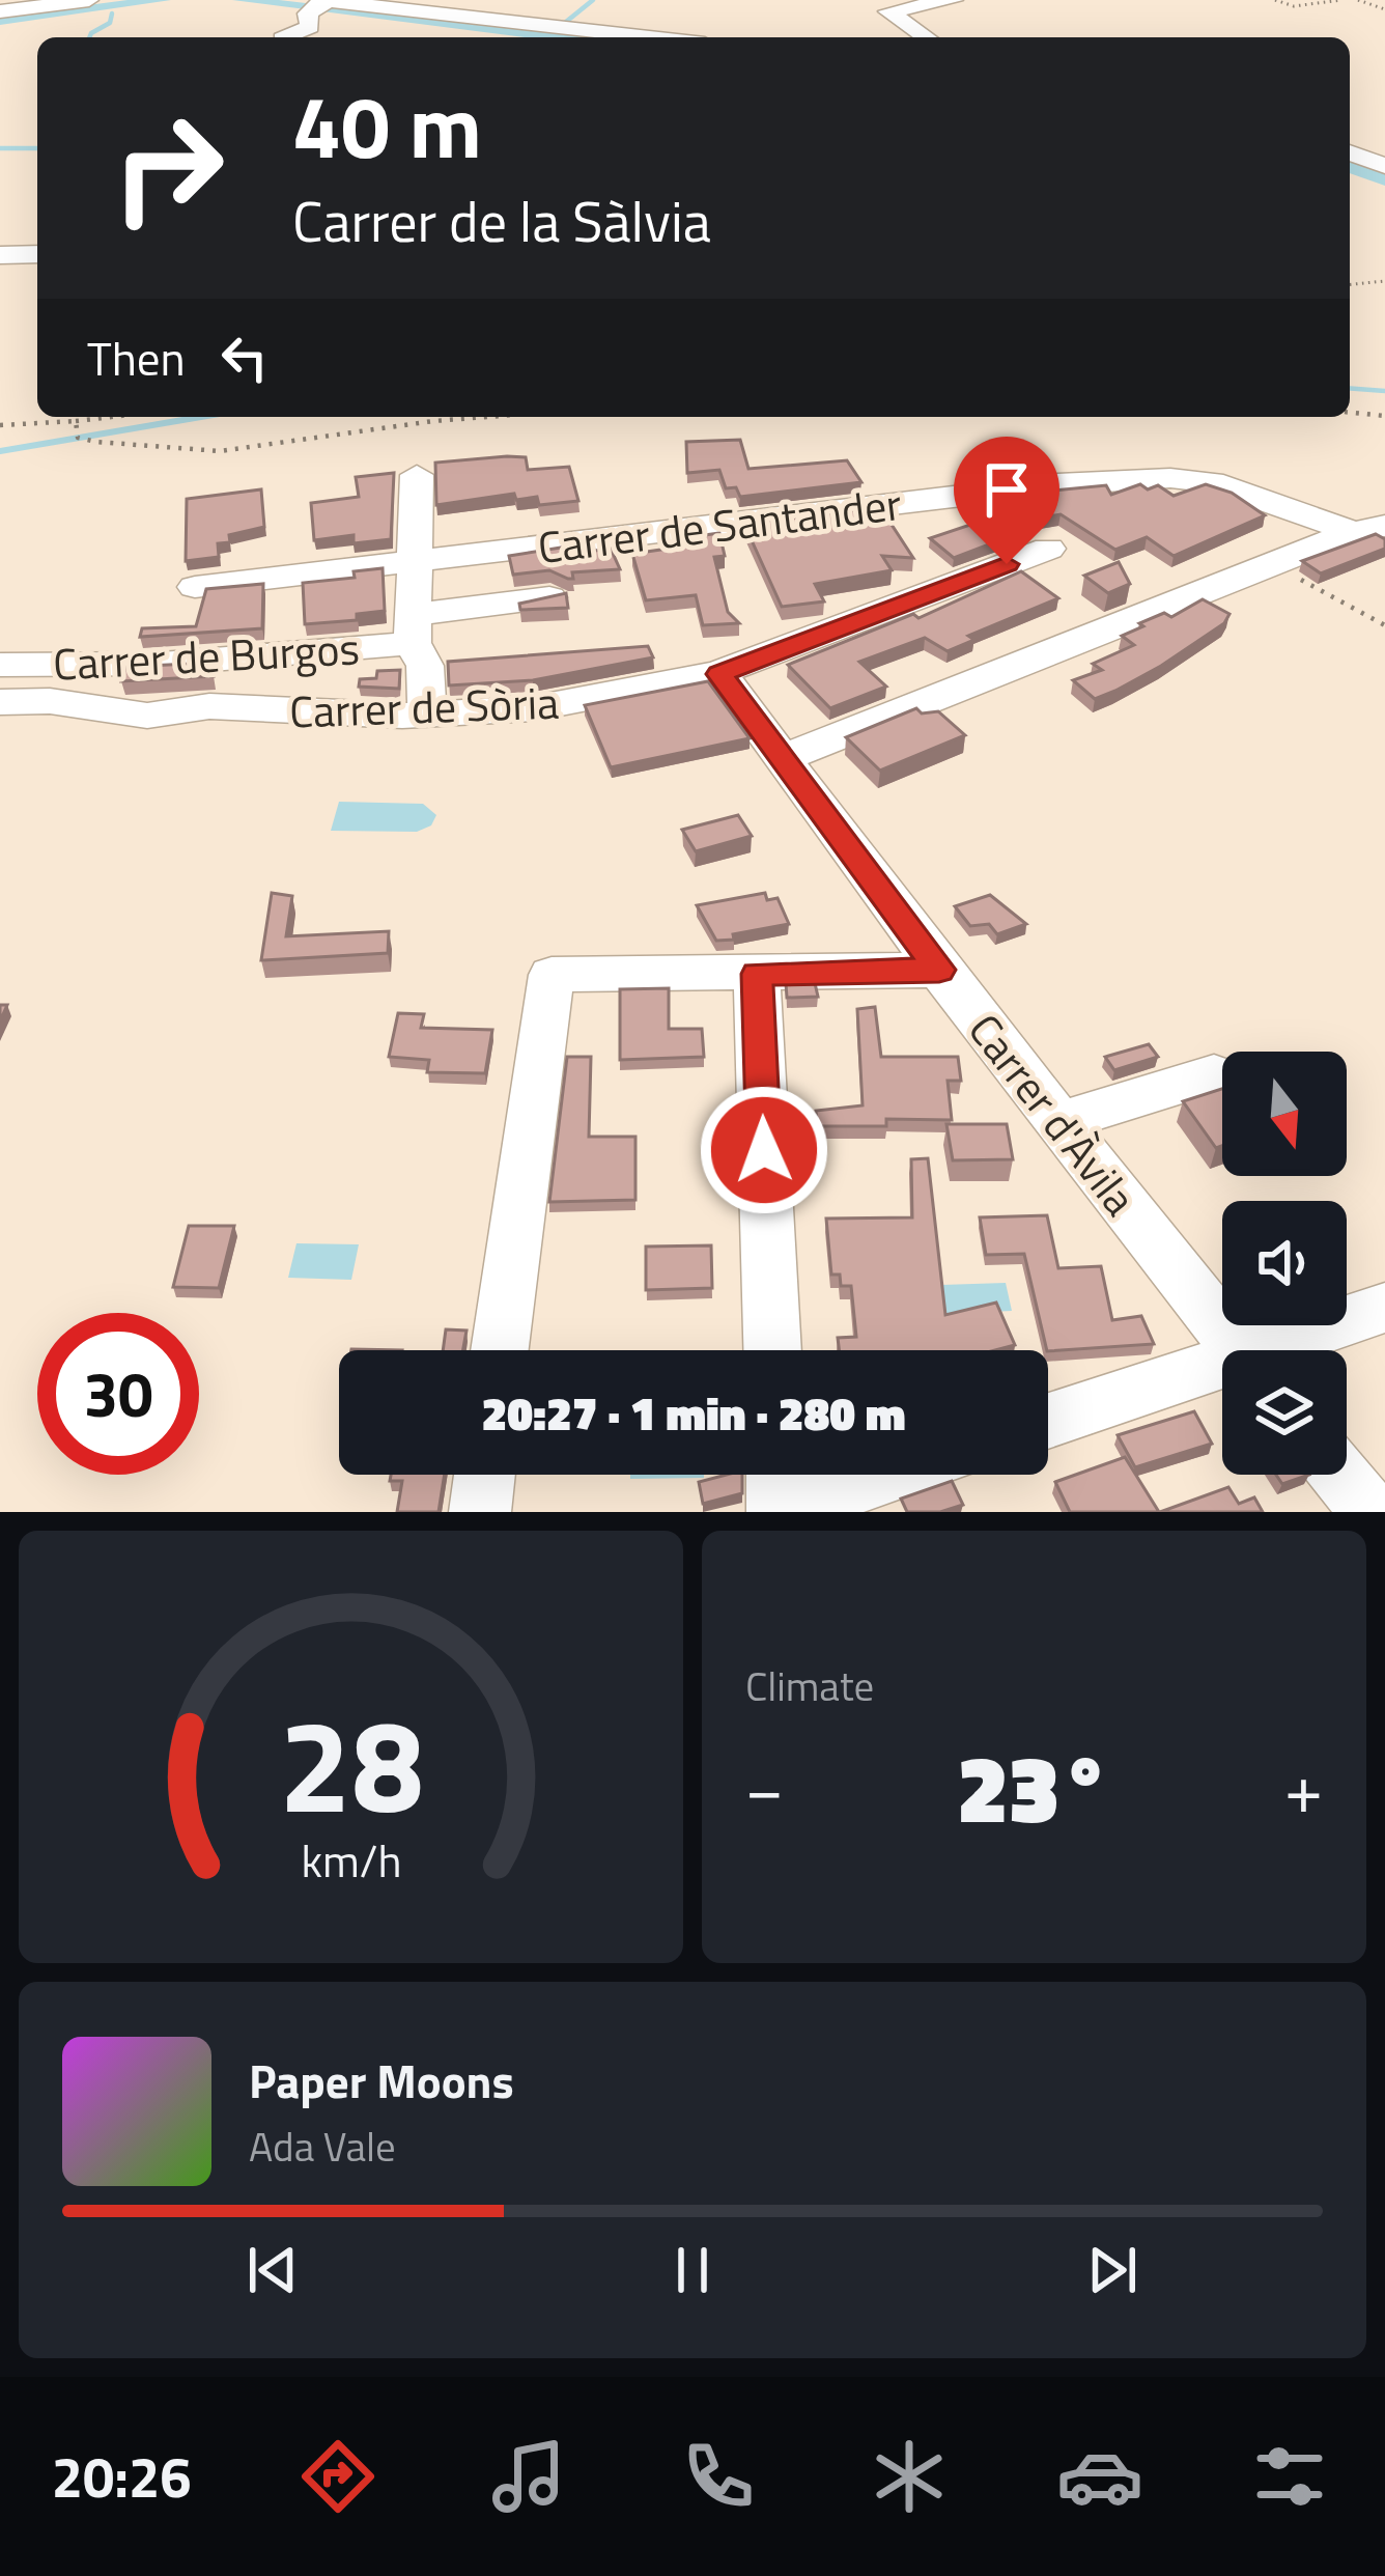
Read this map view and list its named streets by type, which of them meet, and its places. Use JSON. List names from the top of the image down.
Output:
{
  "streets": {
    "street": [
      "Carrer de Santander",
      "Carrer de Burgos",
      "Carrer de Sòria",
      "Carrer d'Àvila"
    ]
  },
  "crossings": [
    ["Carrer de Santander", "Carrer de Burgos"],
    ["Carrer de Burgos", "Carrer de Sòria"],
    ["Carrer de Sòria", "Carrer d'Àvila"]
  ],
  "north": "bottom",
  "page": {
    "turn": ["40 m", "Carrer de la Sàlvia"],
    "then": "Then",
    "limit": "30",
    "trip": "20:27 · 1 min · 280 m",
    "tile": "Climate",
    "heat": ["−", "23°", "+"],
    "song": ["Paper Moons", "Ada Vale"],
    "tabs": "20:26",
    "gauge": ["28", "km/h"]
  }
}
